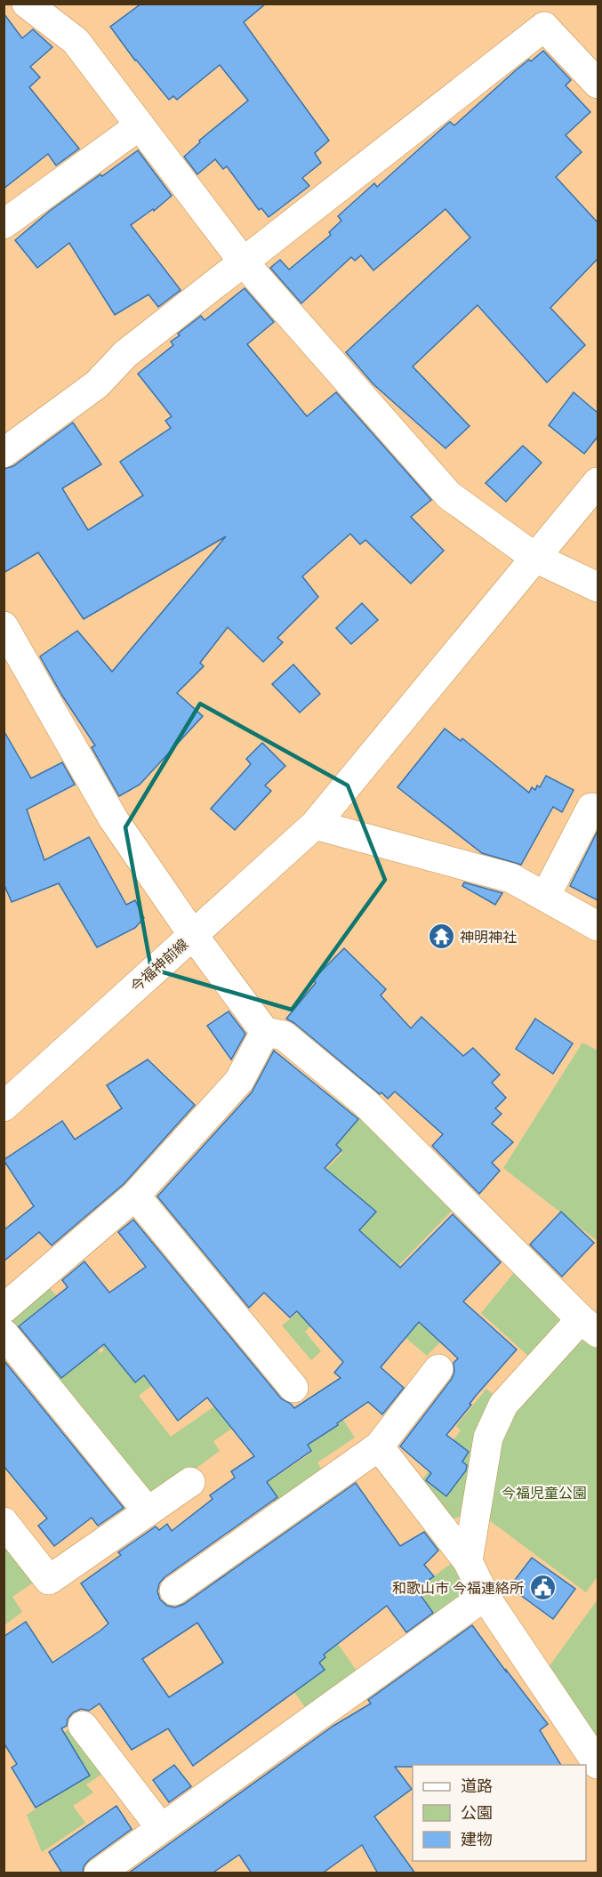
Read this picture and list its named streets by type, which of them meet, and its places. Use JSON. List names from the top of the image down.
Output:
{
  "streets": {
    "street": ["今福神前線"]
  },
  "parks": ["今福児童公園"],
  "places": {
    "temple": ["神明神社"],
    "public building": ["和歌山市 今福連絡所"]
  },
  "legend": ["道路", "公園", "建物"]
}
